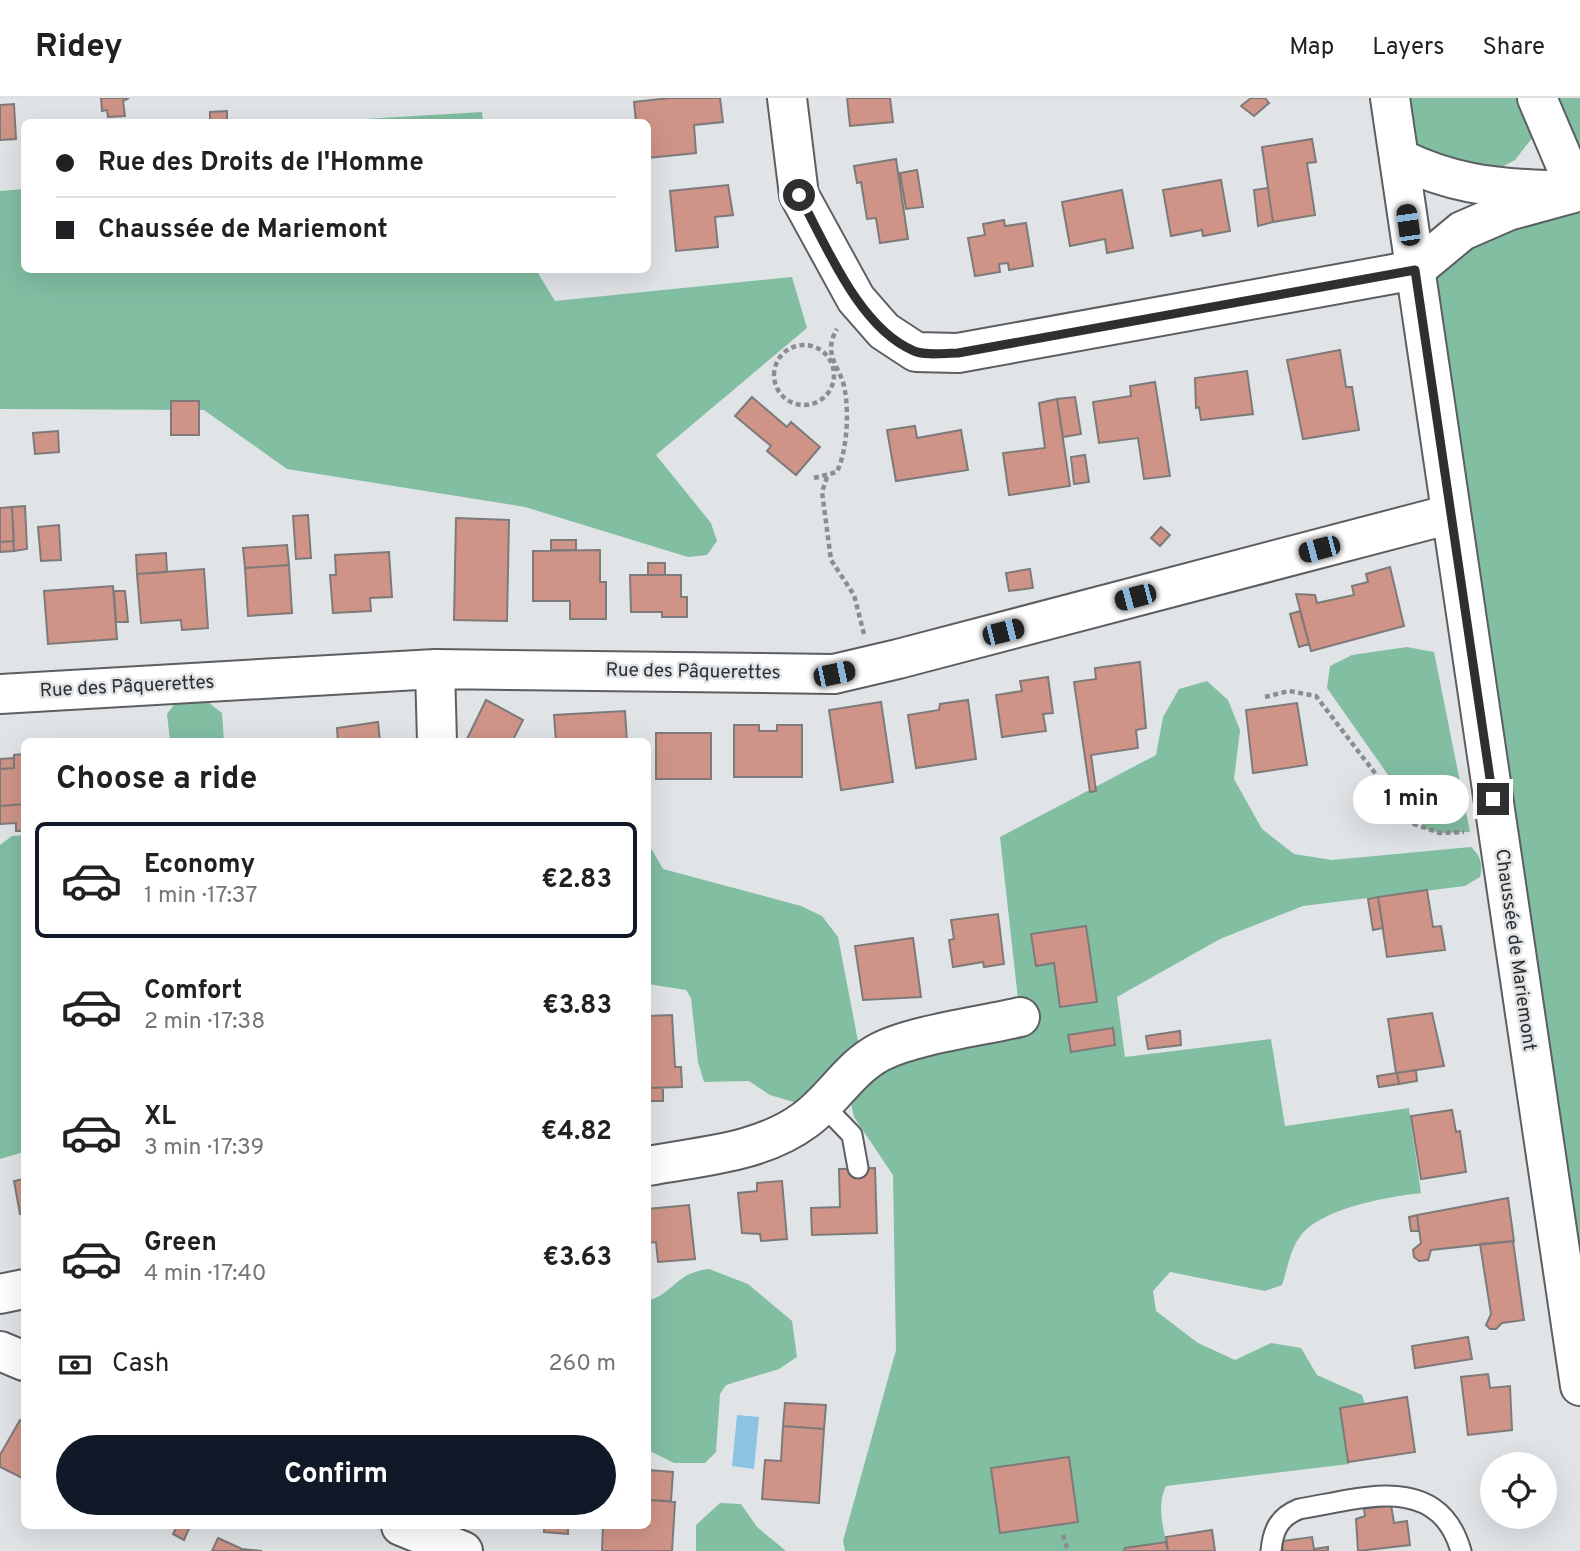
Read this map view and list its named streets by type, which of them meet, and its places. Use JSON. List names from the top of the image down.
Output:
{
  "streets": {
    "street": ["Rue des Pâquerettes", "Chaussée de Mariemont"]
  },
  "crossings": [
    ["Rue des Pâquerettes", "Chaussée de Mariemont"]
  ],
  "page": {
    "header": "Ridey",
    "nav": ["Map", "Layers", "Share"],
    "banner": ["Rue des Droits de l'Homme", "Chaussée de Mariemont"],
    "heading": "Choose a ride",
    "bubble": "1 min",
    "list": [
      {
        "name": "Economy",
        "note": "1 min · 17:37",
        "value": "€2.83"
      },
      {
        "name": "Comfort",
        "note": "2 min · 17:38",
        "value": "€3.83"
      },
      {
        "name": "XL",
        "note": "3 min · 17:39",
        "value": "€4.82"
      },
      {
        "name": "Green",
        "note": "4 min · 17:40",
        "value": "€3.63"
      }
    ],
    "pay": ["Cash", "260 m"],
    "buttons": "Confirm"
  }
}
